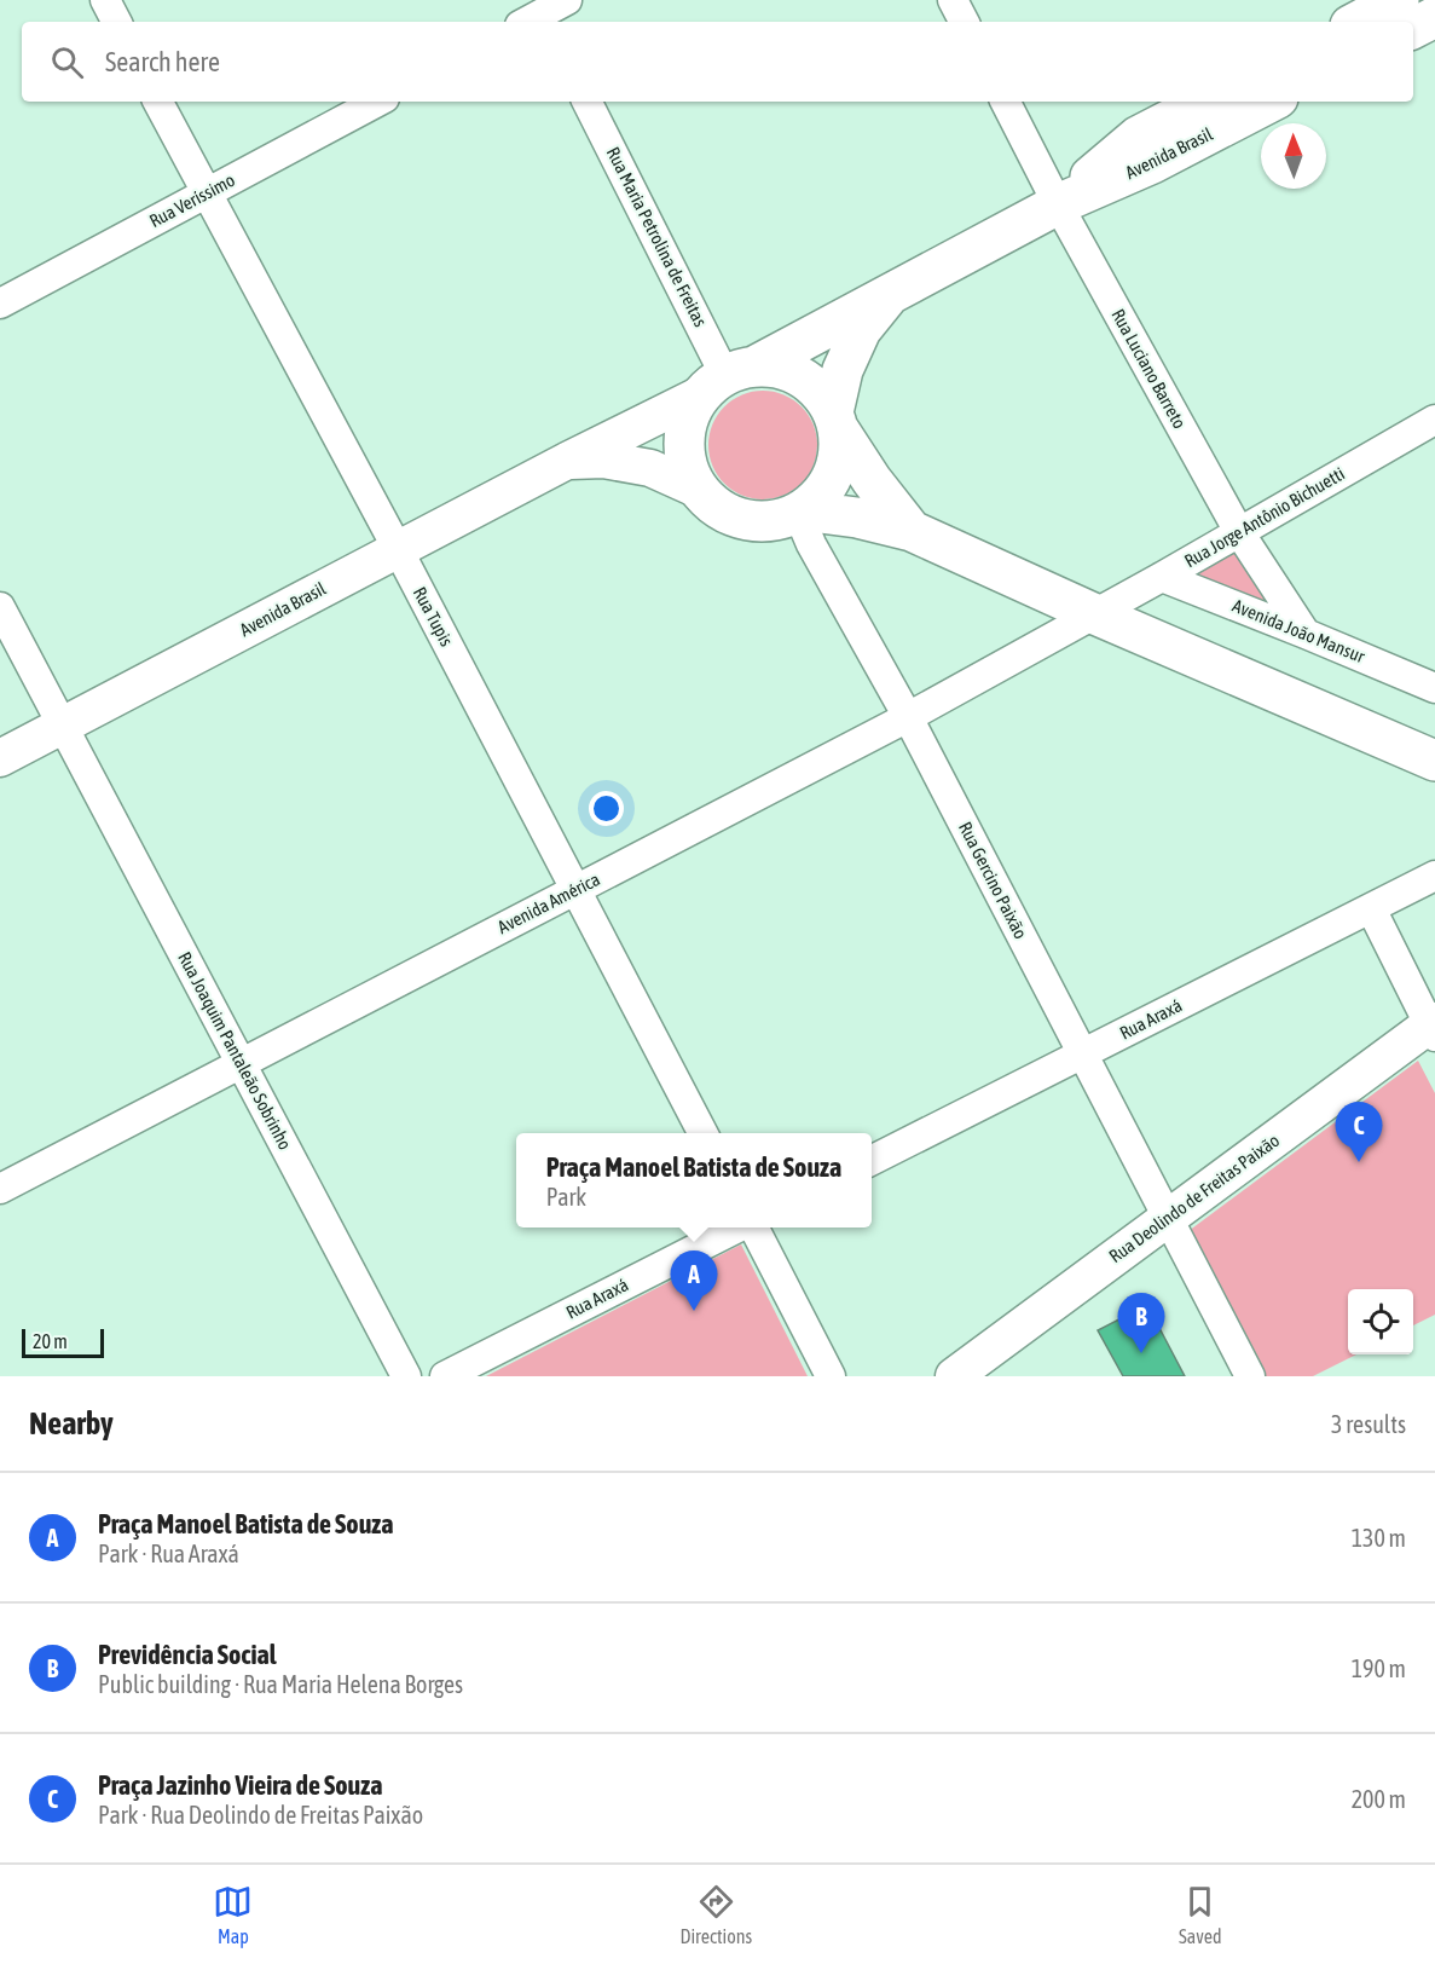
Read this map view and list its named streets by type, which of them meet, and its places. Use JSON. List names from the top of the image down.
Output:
{
  "streets": {
    "main road": ["Avenida Brasil"],
    "street": [
      "Rua Veríssimo",
      "Rua Maria Petrolina de Freitas",
      "Rua Luciano Barreto",
      "Rua Jorge Antônio Bichuetti",
      "Rua Tupis",
      "Avenida João Mansur",
      "Rua Gercino Paixão",
      "Avenida América",
      "Rua Araxá",
      "Rua Joaquim Pantaleão Sobrinho",
      "Rua Deolindo de Freitas Paixão"
    ]
  },
  "crossings": [
    ["Avenida Brasil", "Rua Maria Petrolina de Freitas"],
    ["Avenida Brasil", "Rua Luciano Barreto"],
    ["Avenida Brasil", "Rua Tupis"],
    ["Avenida Brasil", "Rua Gercino Paixão"],
    ["Avenida Brasil", "Rua Joaquim Pantaleão Sobrinho"],
    ["Rua Veríssimo", "Rua Tupis"],
    ["Rua Maria Petrolina de Freitas", "Rua Gercino Paixão"],
    ["Rua Luciano Barreto", "Rua Jorge Antônio Bichuetti"],
    ["Rua Luciano Barreto", "Avenida João Mansur"],
    ["Rua Jorge Antônio Bichuetti", "Avenida João Mansur"],
    ["Rua Jorge Antônio Bichuetti", "Avenida América"],
    ["Rua Tupis", "Avenida América"],
    ["Rua Gercino Paixão", "Avenida América"],
    ["Rua Gercino Paixão", "Rua Araxá"],
    ["Rua Gercino Paixão", "Rua Deolindo de Freitas Paixão"],
    ["Avenida América", "Rua Joaquim Pantaleão Sobrinho"]
  ],
  "scale_bar": "20 m",
  "north": "top",
  "page": {
    "search": "Search here",
    "pins": ["C", "A", "B"],
    "popup": ["Praça Manoel Batista de Souza", "Park"],
    "scale": "20 m",
    "heading": ["Nearby", "3 results"],
    "list": [
      {
        "mark": "A",
        "name": "Praça Manoel Batista de Souza",
        "note": "Park · Rua Araxá",
        "value": "130 m"
      },
      {
        "mark": "B",
        "name": "Previdência Social",
        "note": "Public building · Rua Maria Helena Borges",
        "value": "190 m"
      },
      {
        "mark": "C",
        "name": "Praça Jazinho Vieira de Souza",
        "note": "Park · Rua Deolindo de Freitas Paixão",
        "value": "200 m"
      }
    ],
    "nav": ["Map", "Directions", "Saved"]
  }
}
